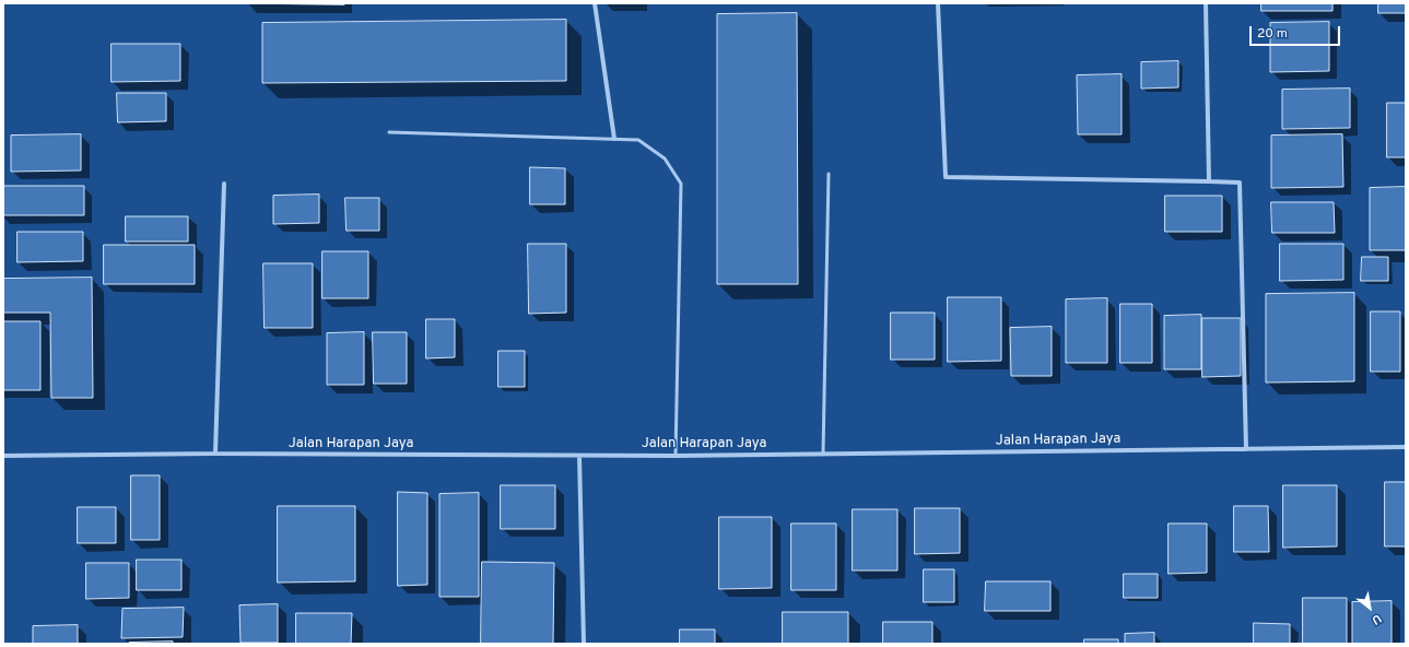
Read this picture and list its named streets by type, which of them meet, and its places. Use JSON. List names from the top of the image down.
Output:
{
  "streets": {
    "street": ["Jalan Harapan Jaya"]
  },
  "scale_bar": "20 m",
  "north": "bottom right"
}
